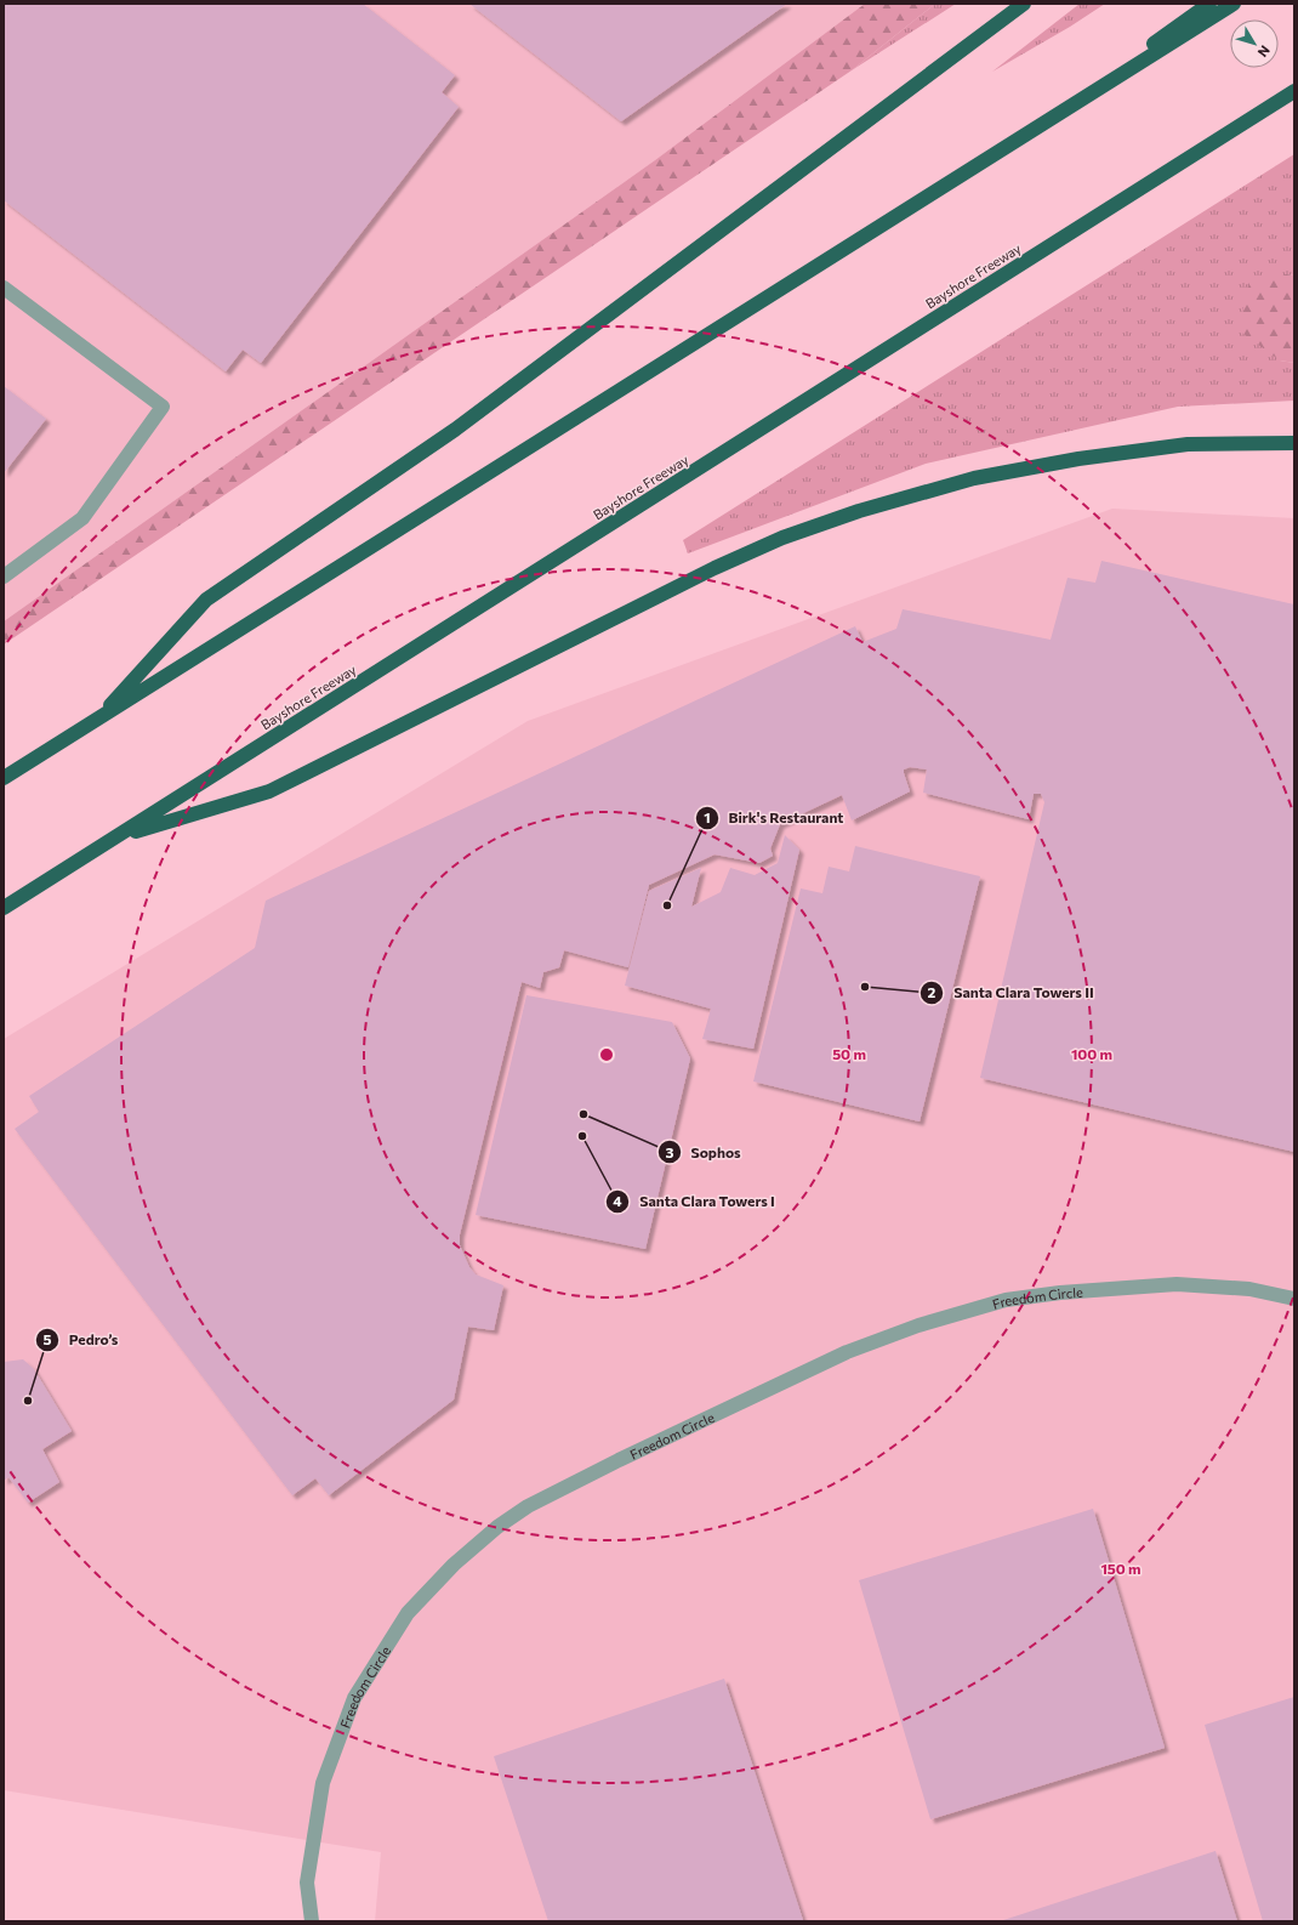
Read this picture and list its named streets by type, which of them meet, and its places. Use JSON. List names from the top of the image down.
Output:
{
  "streets": {
    "highway": ["Bayshore Freeway"],
    "street": ["Freedom Circle"]
  },
  "places": [
    "Birk's Restaurant",
    "Santa Clara Towers II",
    "Sophos",
    "Santa Clara Towers I",
    "Pedro’s"
  ],
  "north": "bottom right",
  "rings": ["50 m", "100 m", "150 m"]
}
